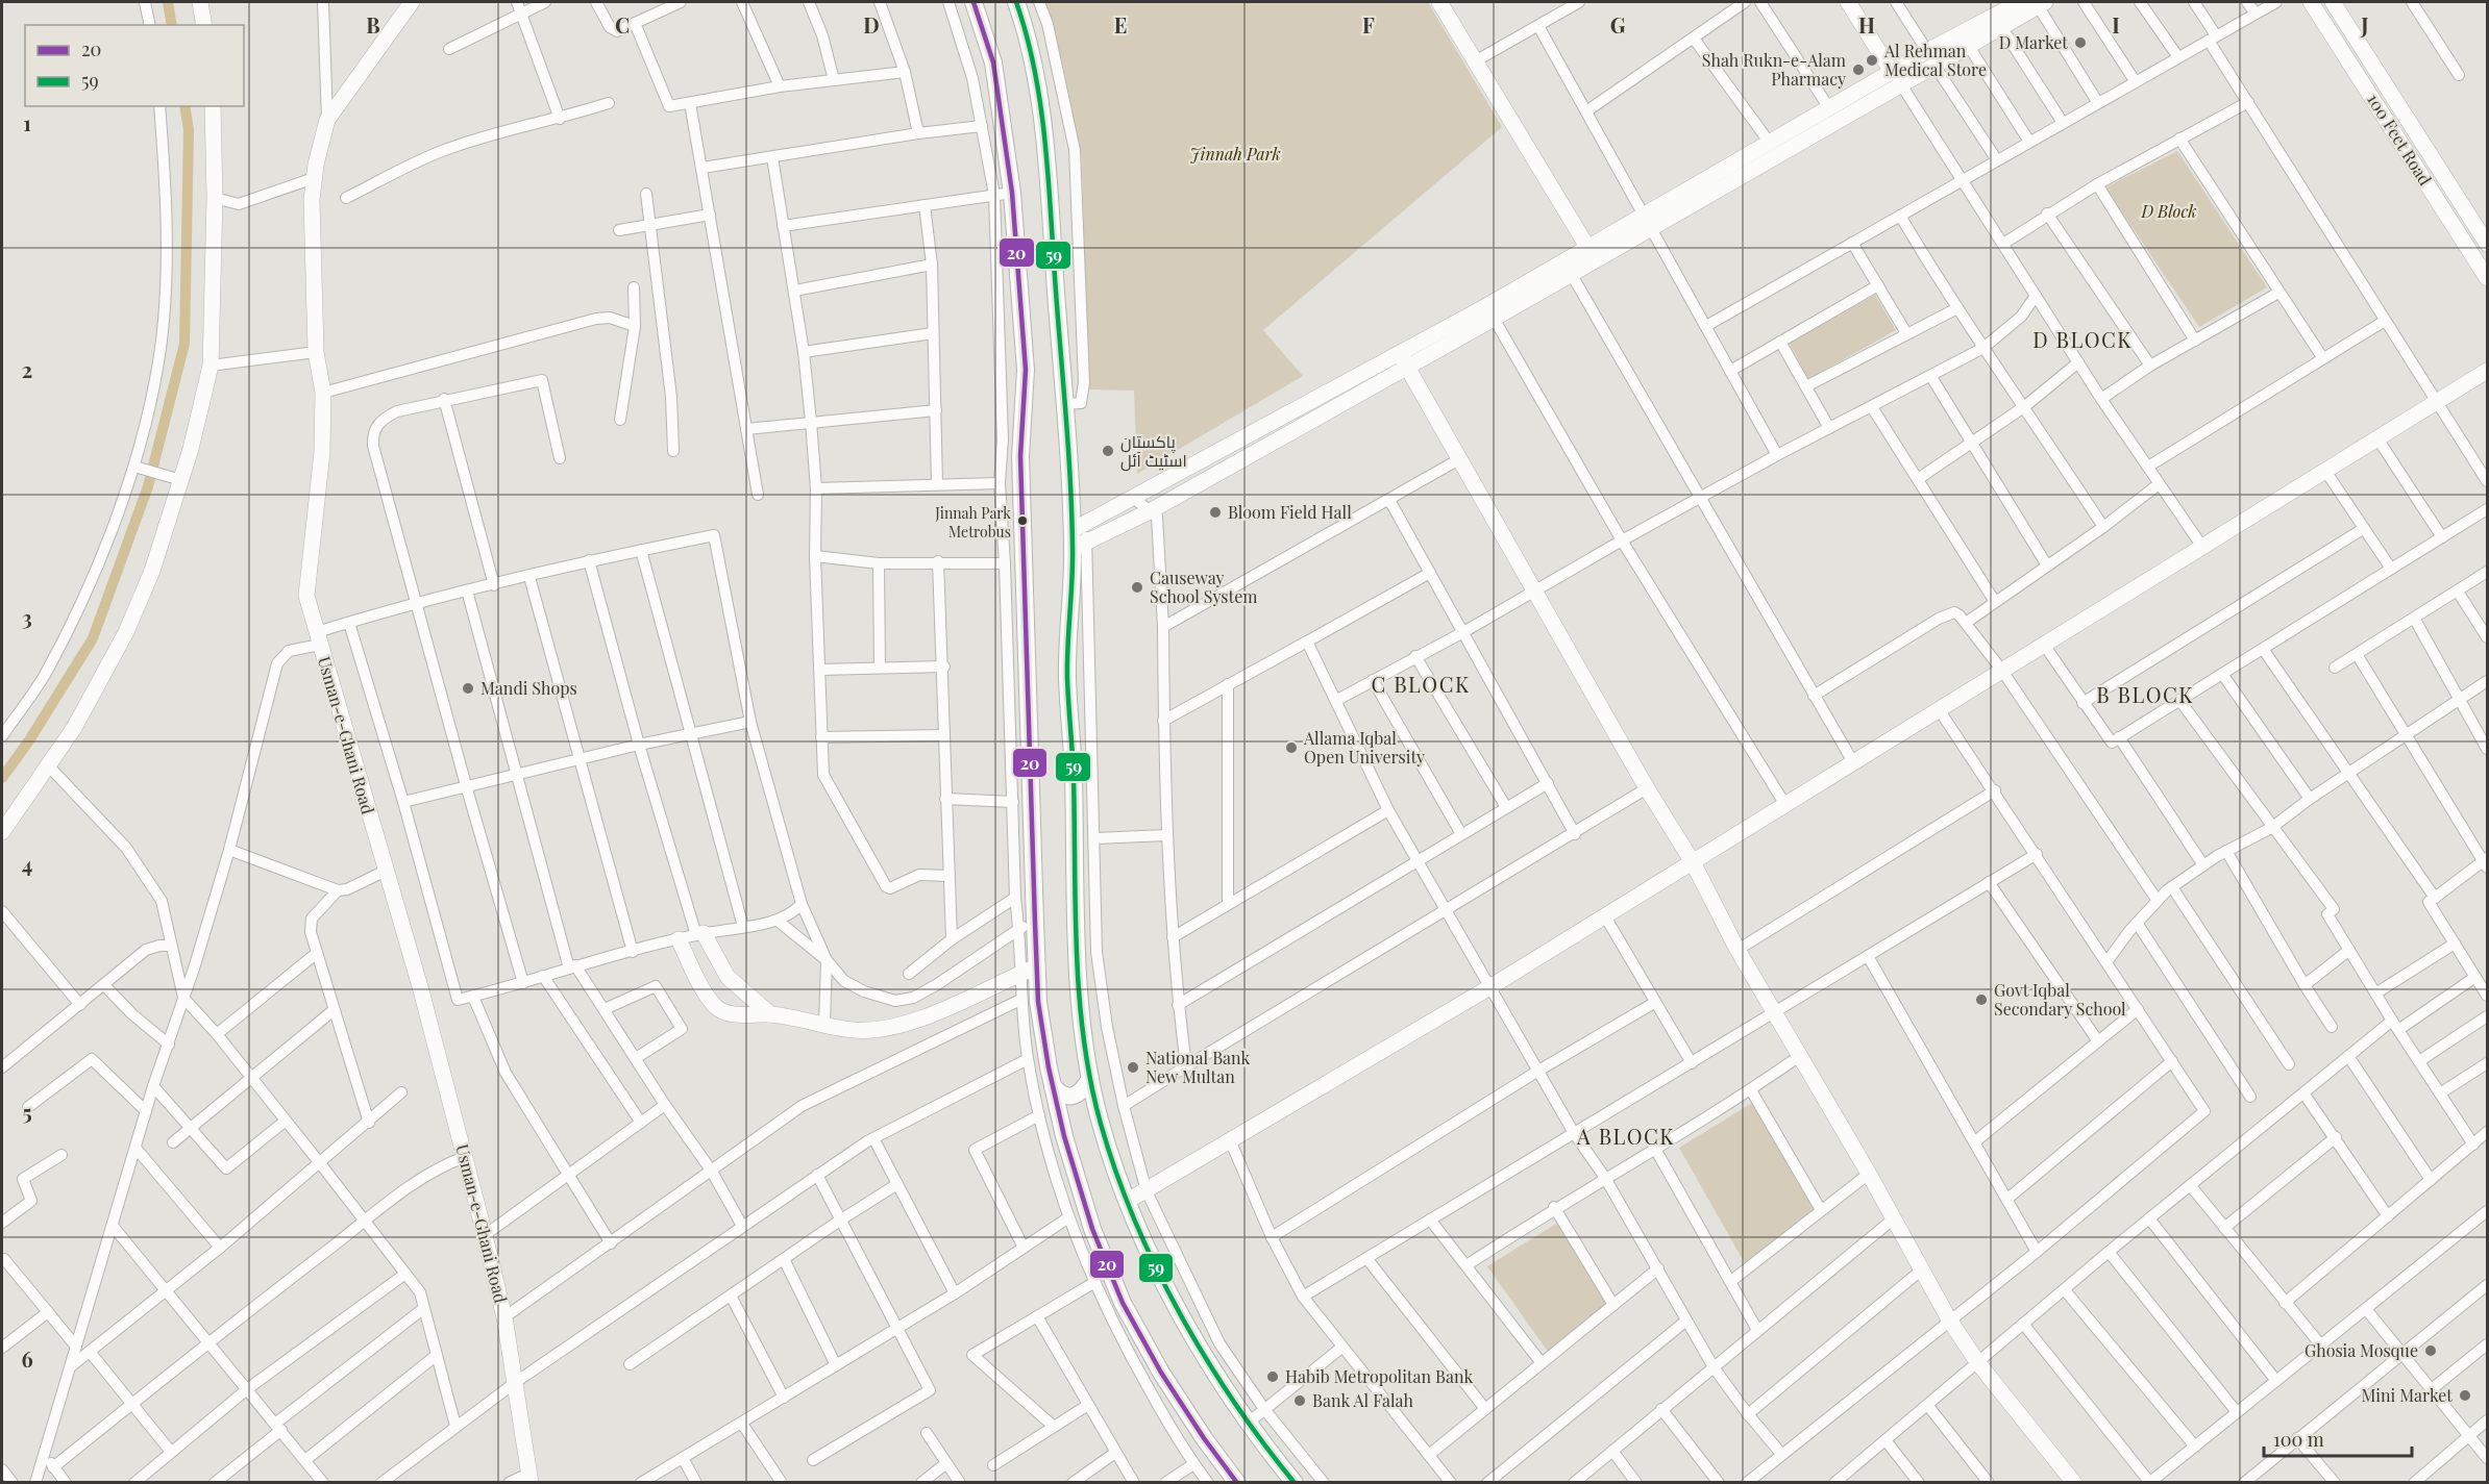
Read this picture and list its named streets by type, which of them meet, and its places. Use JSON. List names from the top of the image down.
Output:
{
  "streets": {
    "main road": ["100 Feet Road", "Usman-e-Ghani Road"]
  },
  "districts": [
    "D BLOCK",
    "C BLOCK",
    "B BLOCK",
    "A BLOCK"
  ],
  "parks": ["Jinnah Park", "D Block"],
  "places": [
    "D Market",
    "Al Rehman Medical Store",
    "Shah Rukn-e-Alam Pharmacy",
    "پاکستان اسٹیٹ آئل",
    "Bloom Field Hall",
    "Jinnah Park Metrobus",
    "Causeway School System",
    "Mandi Shops",
    "Allama Iqbal Open University",
    "Govt Iqbal Secondary School",
    "National Bank New Multan",
    "Ghosia Mosque",
    "Habib Metropolitan Bank",
    "Mini Market",
    "Bank Al Falah"
  ],
  "lines": ["transit line 20", "transit line 59"],
  "legend": ["20", "59"],
  "scale_bar": "100 m",
  "grid": {
    "columns": [
      "B",
      "C",
      "D",
      "E",
      "F",
      "G",
      "H",
      "I",
      "J"
    ],
    "rows": [
      "1",
      "2",
      "3",
      "4",
      "5",
      "6"
    ]
  }
}
